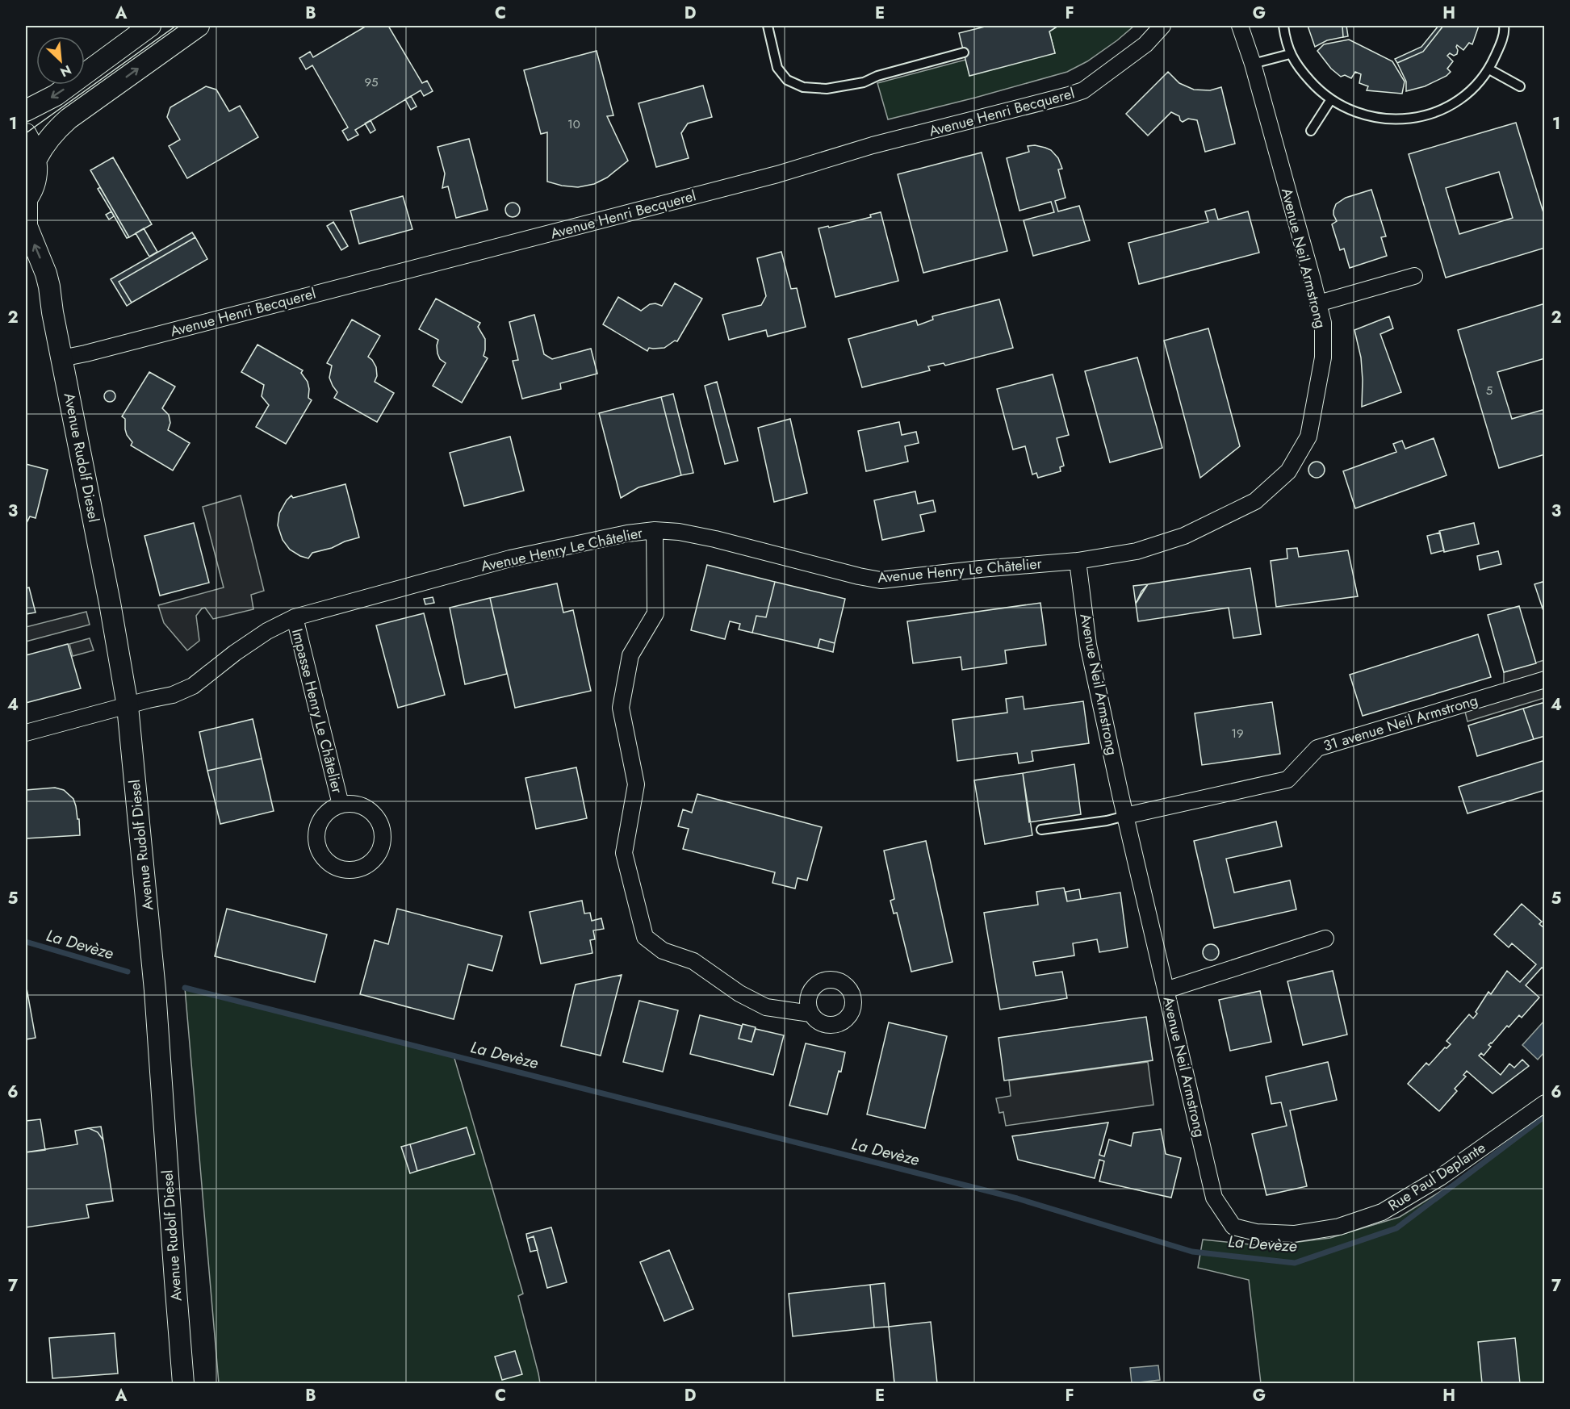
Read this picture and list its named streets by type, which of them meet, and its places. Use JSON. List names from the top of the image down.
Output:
{
  "streets": {
    "street": [
      "Avenue Henri Becquerel",
      "Avenue Neil Armstrong",
      "Avenue Rudolf Diesel",
      "Avenue Henry Le Châtelier",
      "Impasse Henry Le Châtelier",
      "31 avenue Neil Armstrong",
      "Rue Paul Deplante"
    ]
  },
  "crossings": [
    ["Avenue Henri Becquerel", "Avenue Rudolf Diesel"],
    ["Avenue Neil Armstrong", "Avenue Henry Le Châtelier"],
    ["Avenue Neil Armstrong", "31 avenue Neil Armstrong"],
    ["Avenue Neil Armstrong", "Rue Paul Deplante"],
    ["Avenue Rudolf Diesel", "Avenue Henry Le Châtelier"],
    ["Avenue Henry Le Châtelier", "Impasse Henry Le Châtelier"]
  ],
  "water": ["La Devèze"],
  "house_numbers": [
    "95",
    "10",
    "5",
    "19"
  ],
  "north": "bottom right",
  "grid": {
    "columns": [
      "A",
      "B",
      "C",
      "D",
      "E",
      "F",
      "G",
      "H"
    ],
    "rows": [
      "1",
      "2",
      "3",
      "4",
      "5",
      "6",
      "7"
    ]
  }
}
